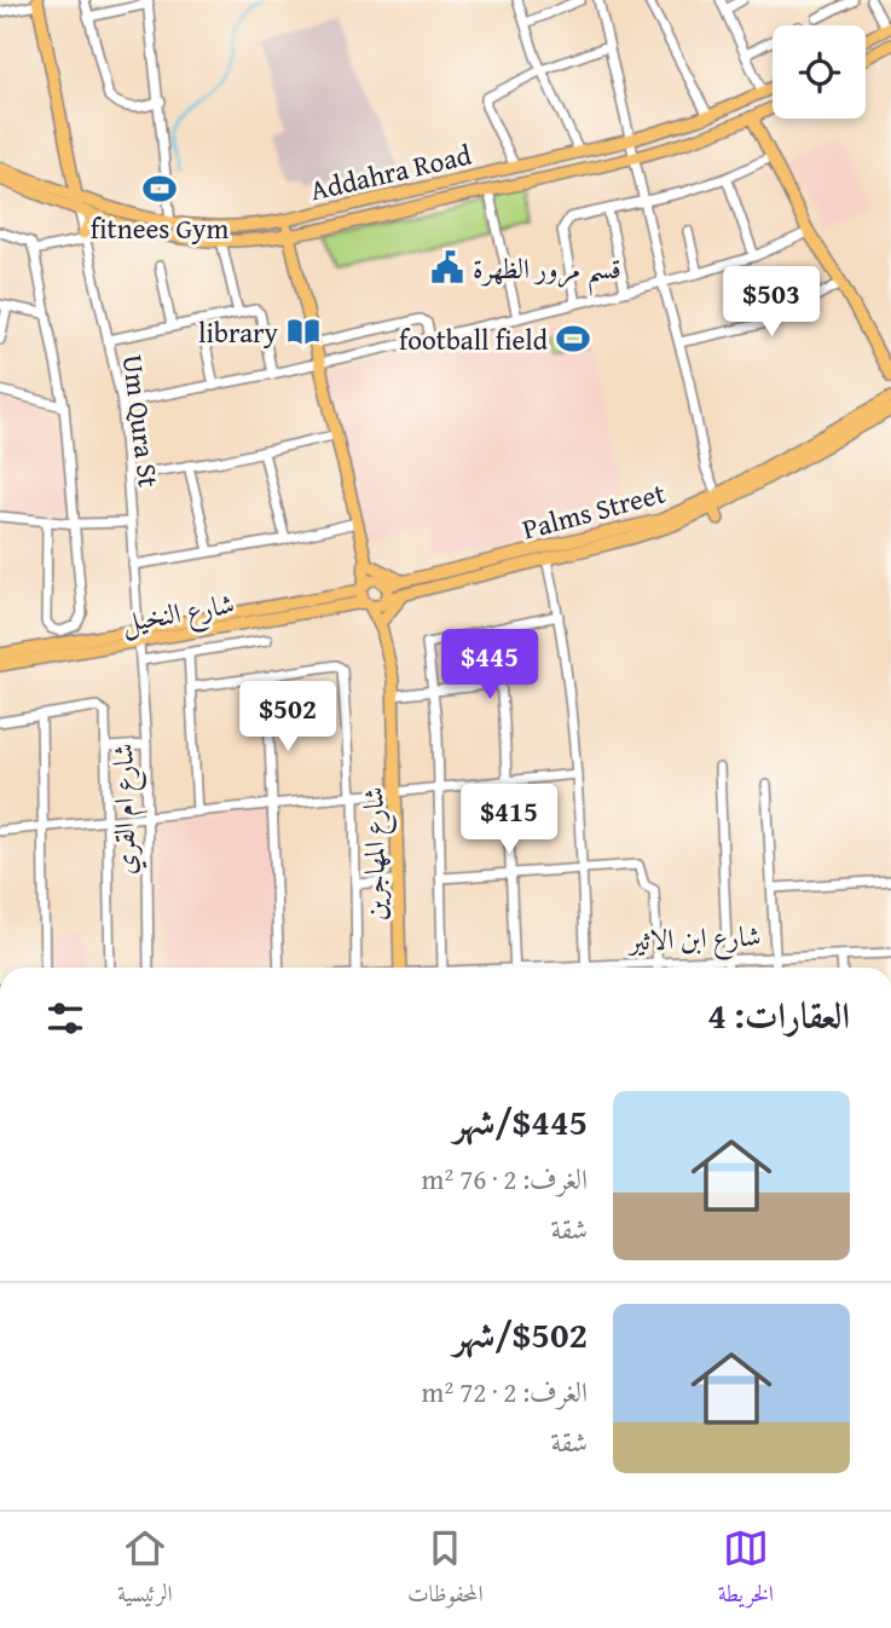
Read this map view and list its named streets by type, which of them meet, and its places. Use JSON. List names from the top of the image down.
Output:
{
  "streets": {
    "main road": [
      "Addahra Road",
      "Palms Street",
      "شارع النخيل",
      "شارع المهاجرين"
    ],
    "street": ["Um Qura St", "شارع ام القري", "شارع ابن الاثير"]
  },
  "crossings": [
    ["Addahra Road", "Um Qura St"],
    ["Um Qura St", "شارع النخيل"],
    ["Um Qura St", "شارع ام القري"],
    ["Palms Street", "شارع النخيل"],
    ["Palms Street", "شارع المهاجرين"],
    ["شارع النخيل", "شارع ام القري"],
    ["شارع النخيل", "شارع المهاجرين"]
  ],
  "places": {
    "sports": ["fitnees Gym", "football field"],
    "public building": ["قسم مرور الظهرة"],
    "library": ["library"]
  },
  "page": {
    "price": [
      "$503",
      "$445",
      "$502",
      "$415"
    ],
    "heading": "العقارات: 4",
    "list": [
      {
        "name": "$445/شهر",
        "note": "الغرف: 2 · 76 m² · شقة"
      },
      {
        "name": "$502/شهر",
        "note": "الغرف: 2 · 72 m² · شقة"
      }
    ],
    "tabs": ["الخريطة", "المحفوظات", "الرئيسية"]
  }
}
